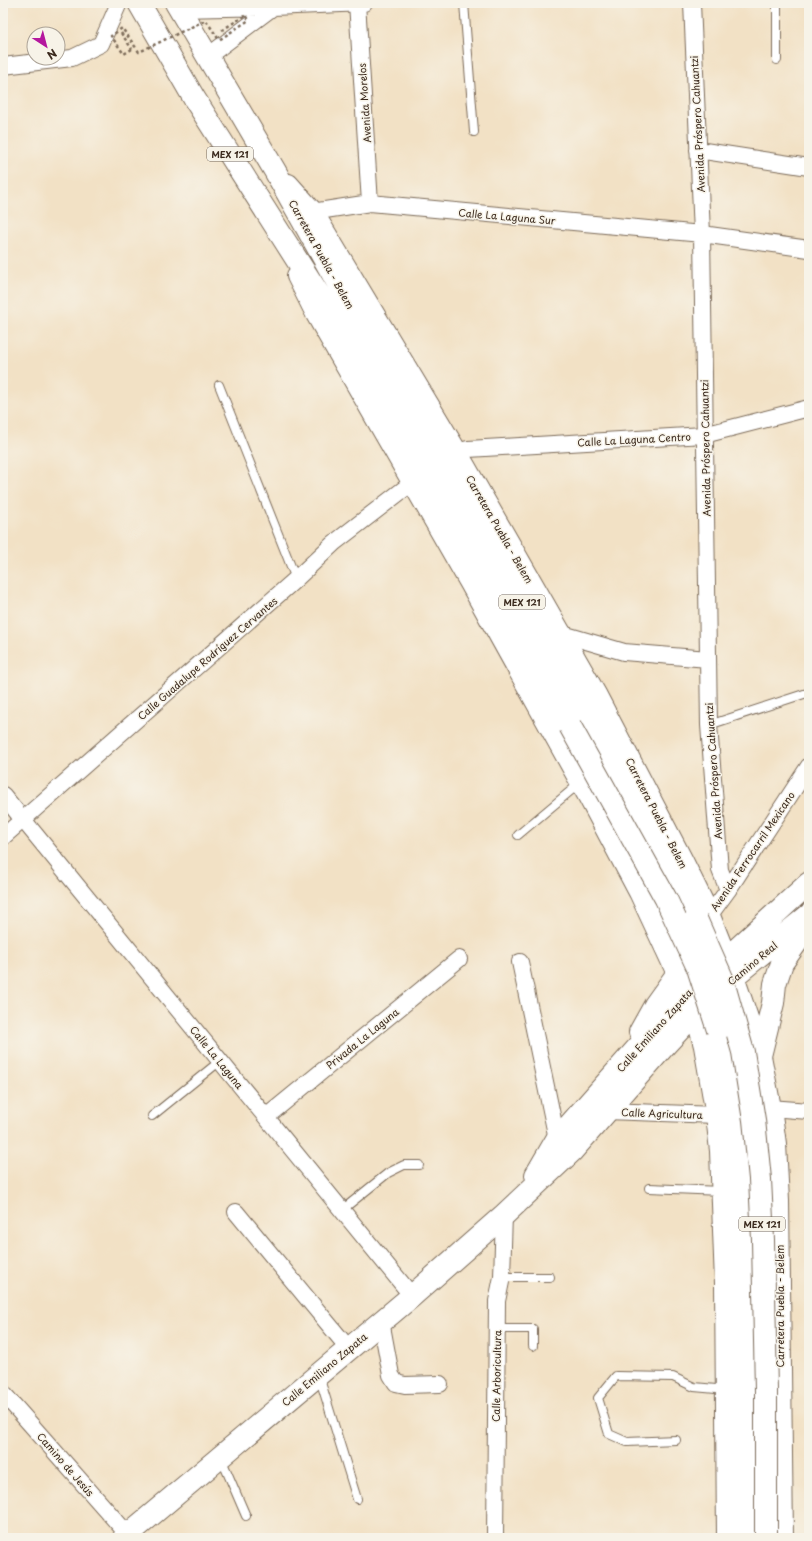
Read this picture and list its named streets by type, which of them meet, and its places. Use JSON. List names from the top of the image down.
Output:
{
  "streets": {
    "main road": [
      "MEX 121",
      "Carretera Puebla - Belem",
      "Camino Real",
      "Calle Emiliano Zapata"
    ],
    "street": [
      "Avenida Morelos",
      "Avenida Próspero Cahuantzi",
      "Calle La Laguna Sur",
      "Calle La Laguna Centro",
      "Calle Guadalupe Rodríguez Cervantes",
      "Avenida Ferrocarril Mexicano",
      "Privada La Laguna",
      "Calle La Laguna",
      "Calle Agricultura",
      "Calle Arboricultura",
      "Camino de Jesús"
    ]
  },
  "crossings": [
    ["Avenida Morelos", "Calle La Laguna Sur"],
    ["Avenida Próspero Cahuantzi", "Calle La Laguna Sur"],
    ["Avenida Próspero Cahuantzi", "Calle La Laguna Centro"],
    ["Avenida Próspero Cahuantzi", "Avenida Ferrocarril Mexicano"],
    ["Calle La Laguna Sur", "Carretera Puebla - Belem"],
    ["Carretera Puebla - Belem", "Calle La Laguna Centro"],
    ["Carretera Puebla - Belem", "Avenida Ferrocarril Mexicano"],
    ["Carretera Puebla - Belem", "Camino Real"],
    ["Carretera Puebla - Belem", "Calle Emiliano Zapata"],
    ["Calle Guadalupe Rodríguez Cervantes", "Calle La Laguna"],
    ["Camino Real", "Calle Emiliano Zapata"],
    ["Calle Emiliano Zapata", "Calle La Laguna"],
    ["Calle Emiliano Zapata", "Calle Agricultura"],
    ["Calle Emiliano Zapata", "Calle Arboricultura"],
    ["Calle Emiliano Zapata", "Camino de Jesús"],
    ["Privada La Laguna", "Calle La Laguna"]
  ],
  "north": "bottom right"
}
